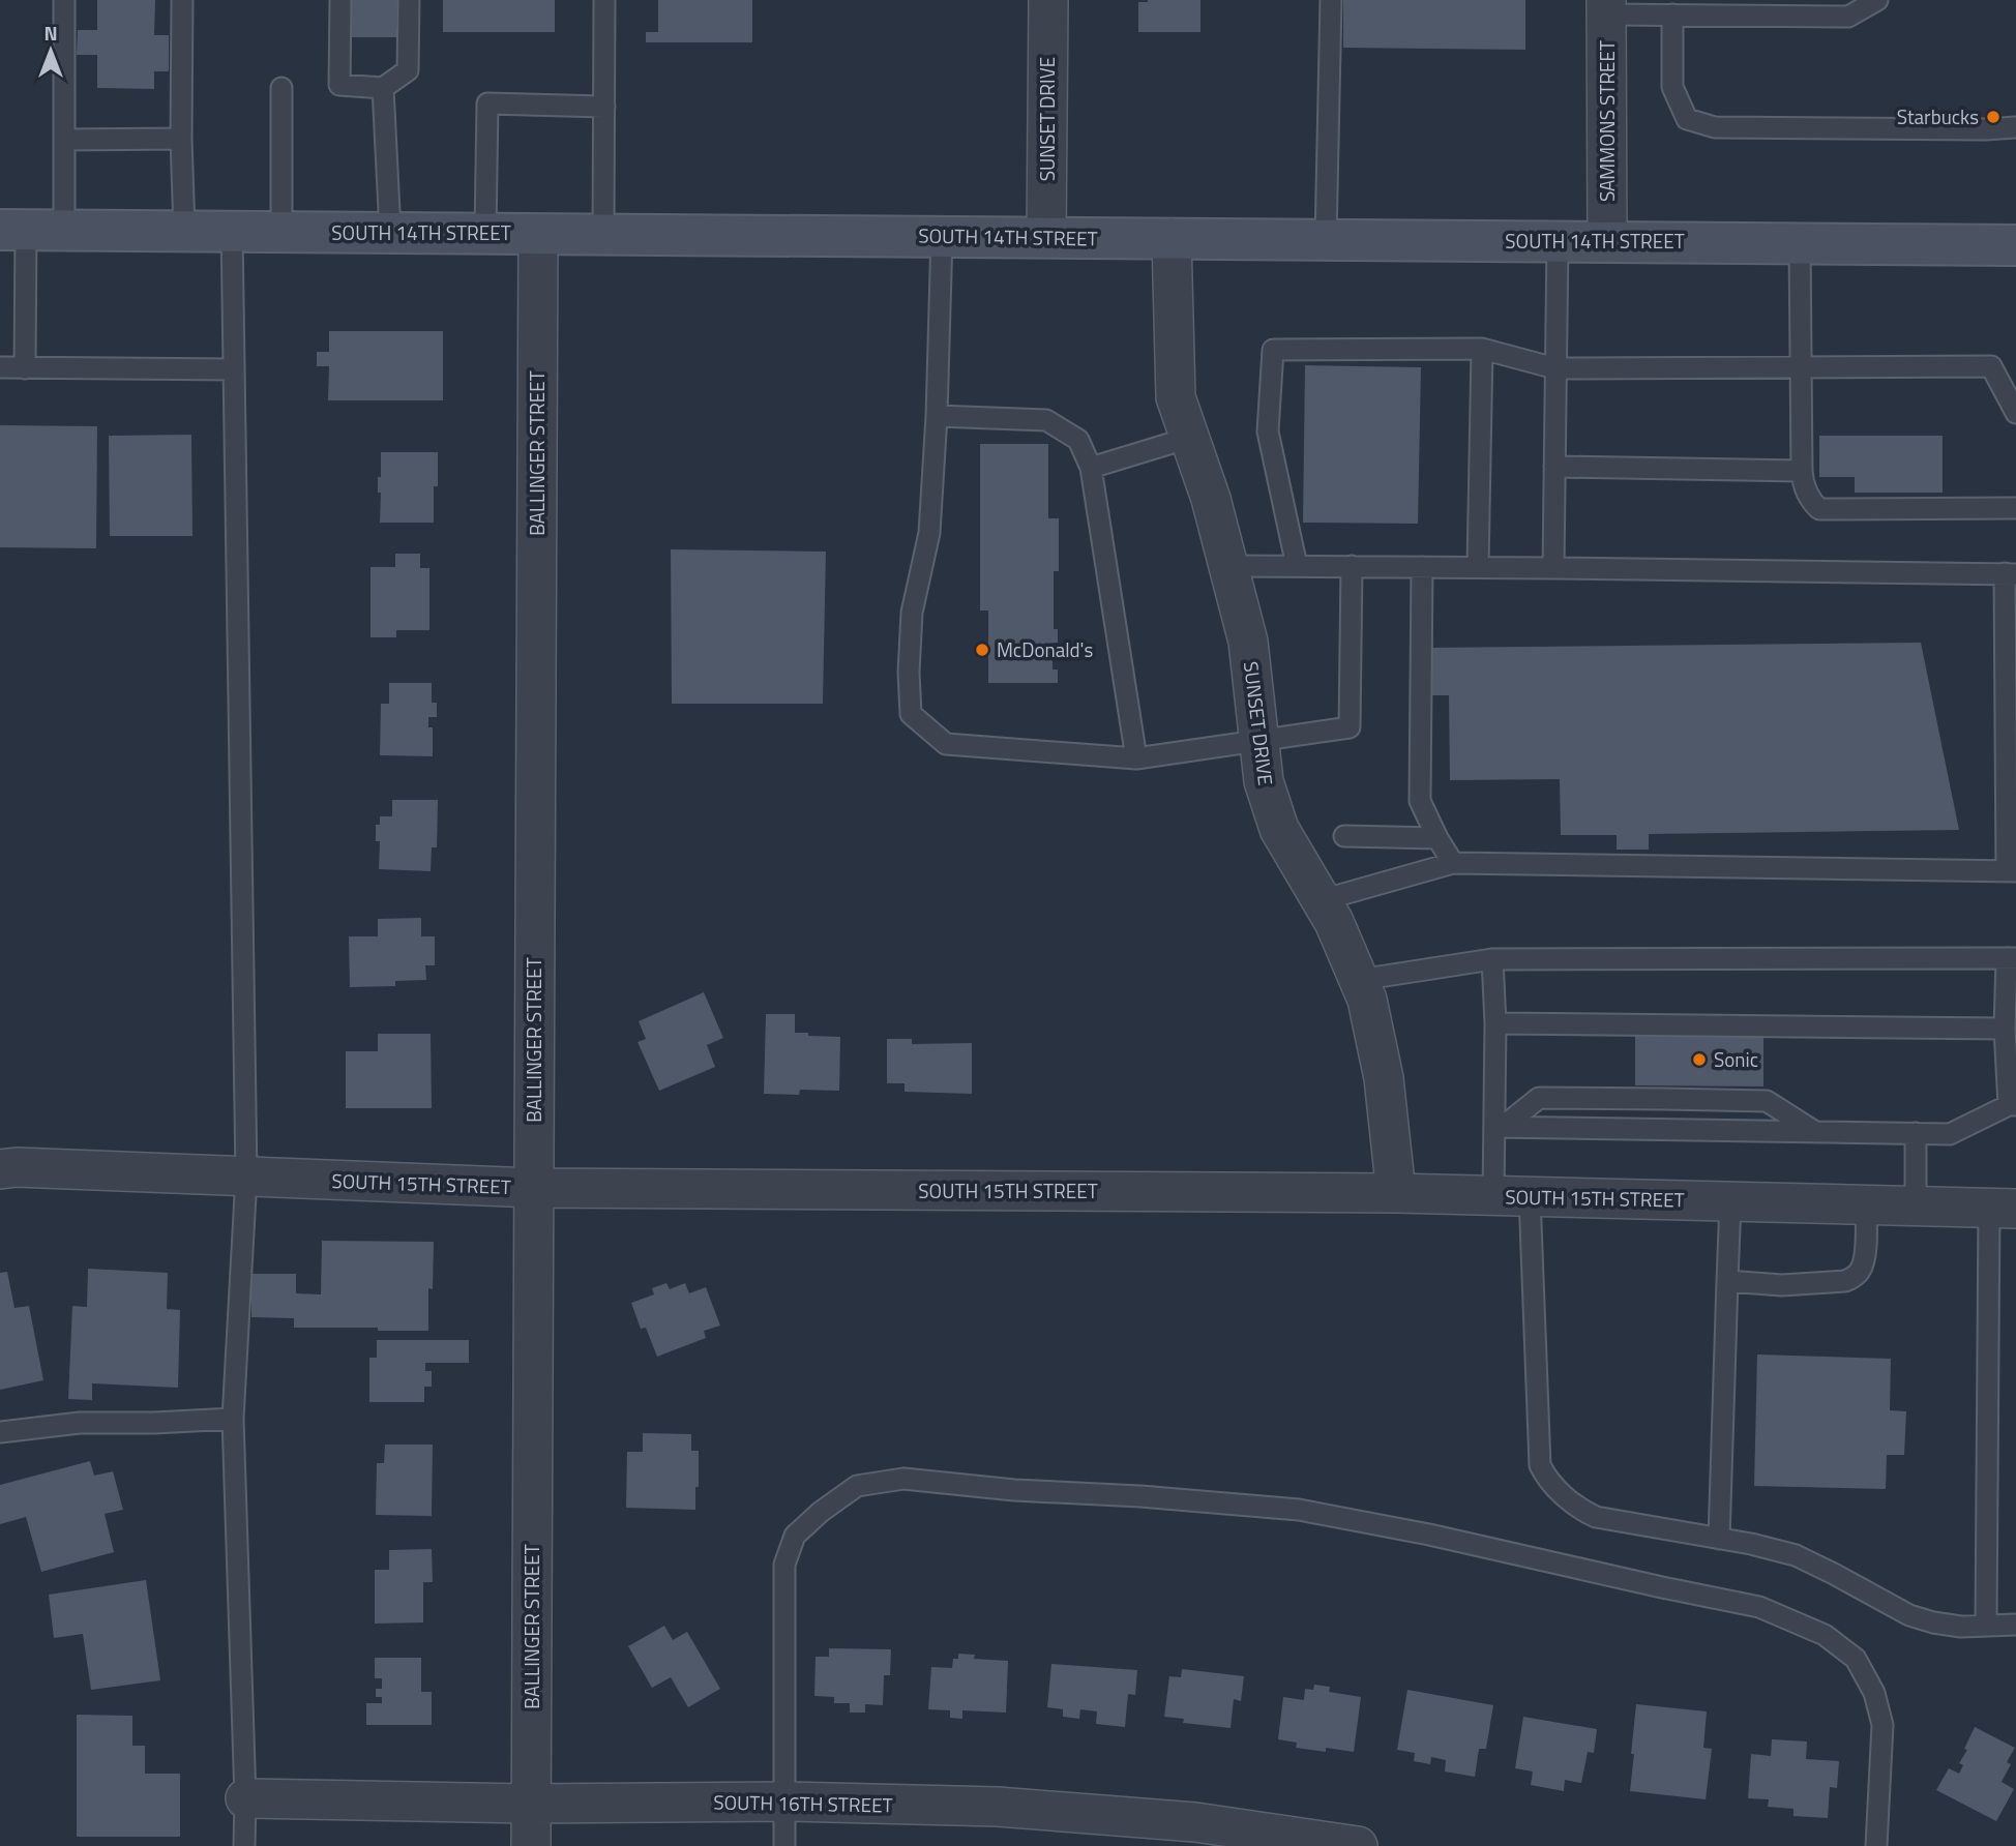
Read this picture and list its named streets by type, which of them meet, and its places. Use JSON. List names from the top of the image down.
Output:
{
  "streets": {
    "main road": ["SOUTH 14TH STREET"],
    "street": [
      "SUNSET DRIVE",
      "SAMMONS STREET",
      "BALLINGER STREET",
      "SOUTH 15TH STREET",
      "SOUTH 16TH STREET"
    ]
  },
  "crossings": [
    ["SUNSET DRIVE", "SOUTH 14TH STREET"],
    ["SUNSET DRIVE", "SOUTH 15TH STREET"],
    ["SAMMONS STREET", "SOUTH 14TH STREET"],
    ["SOUTH 14TH STREET", "BALLINGER STREET"],
    ["BALLINGER STREET", "SOUTH 15TH STREET"],
    ["BALLINGER STREET", "SOUTH 16TH STREET"]
  ],
  "places": ["Starbucks", "McDonald's", "Sonic"],
  "north": "top"
}
